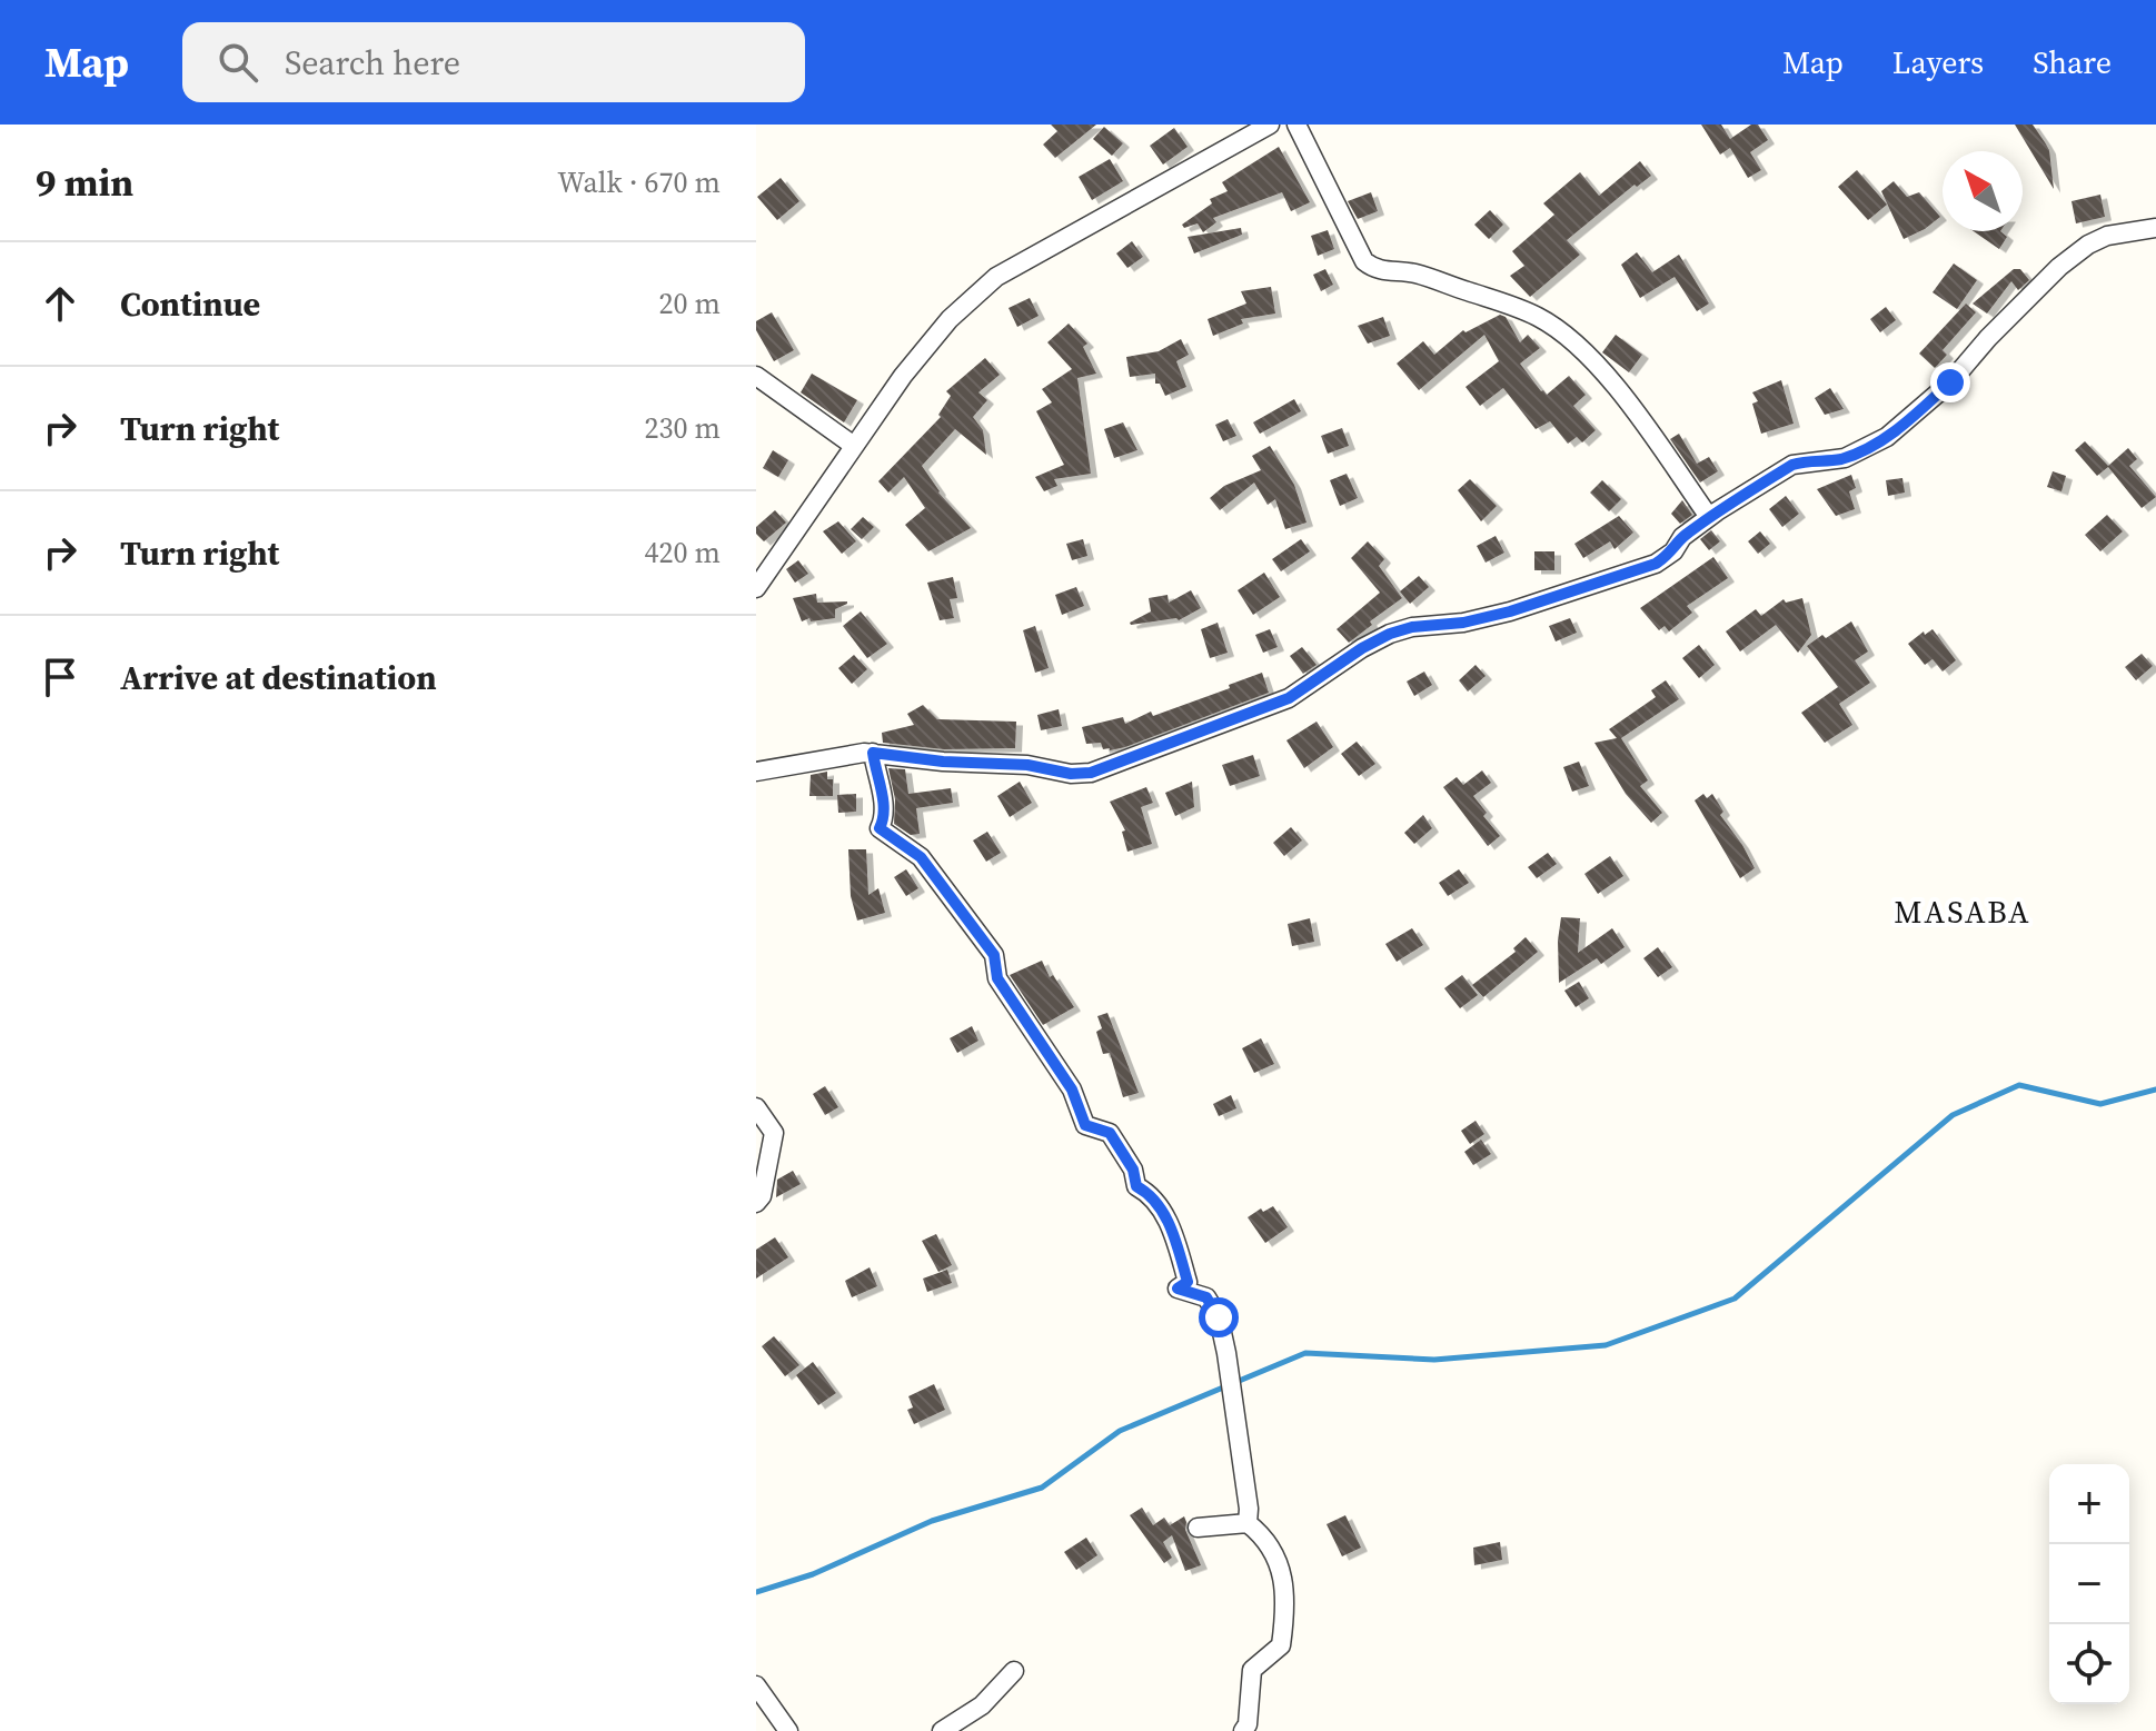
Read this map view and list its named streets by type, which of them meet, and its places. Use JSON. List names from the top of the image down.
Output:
{
  "districts": ["MASABA"],
  "north": "top left",
  "page": {
    "header": "Map",
    "search": "Search here",
    "nav": ["Map", "Layers", "Share"],
    "heading": ["9 min", "Walk · 670 m"],
    "list": [
      ["Continue", "20 m"],
      ["Turn right", "230 m"],
      ["Turn right", "420 m"],
      "Arrive at destination"
    ],
    "map_buttons": ["+", "−"]
  }
}
